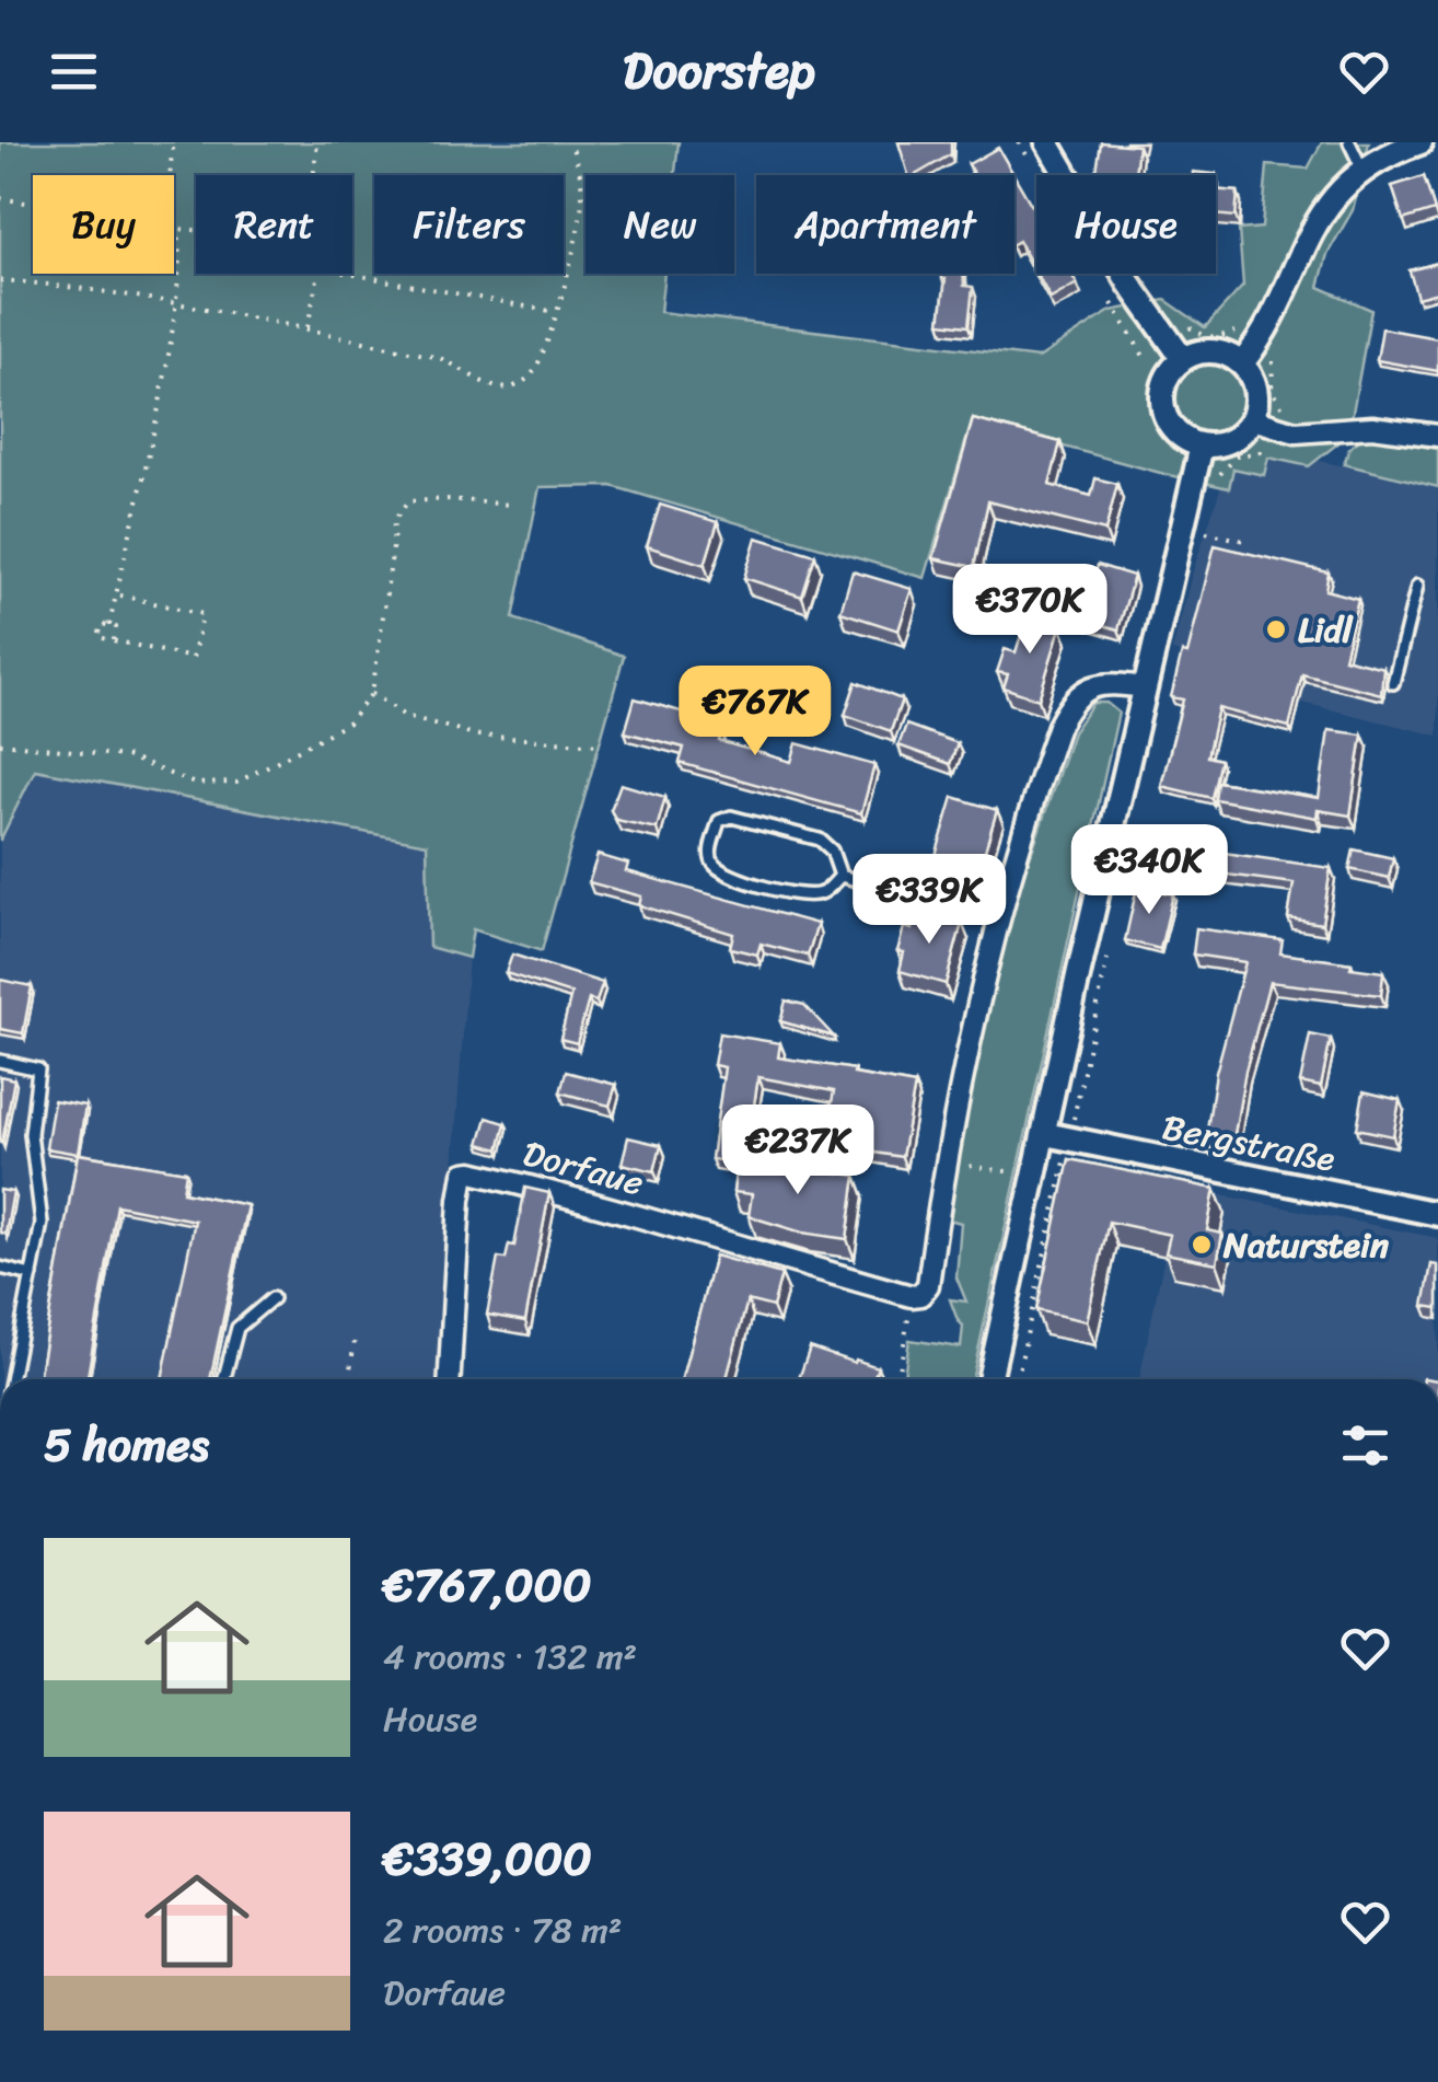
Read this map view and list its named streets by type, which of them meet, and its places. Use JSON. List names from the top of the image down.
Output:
{
  "streets": {
    "street": ["Bergstraße", "Dorfaue"]
  },
  "places": ["Lidl", "Naturstein"],
  "page": {
    "header": "Doorstep",
    "chip": [
      "Buy",
      "Rent",
      "Filters",
      "New",
      "Apartment",
      "House"
    ],
    "price": [
      "€370K",
      "€767K",
      "€340K",
      "€339K",
      "€237K"
    ],
    "heading": "5 homes",
    "list": [
      {
        "name": "€767,000",
        "note": "4 rooms · 132 m² · House"
      },
      {
        "name": "€339,000",
        "note": "2 rooms · 78 m² · Dorfaue"
      }
    ]
  }
}
